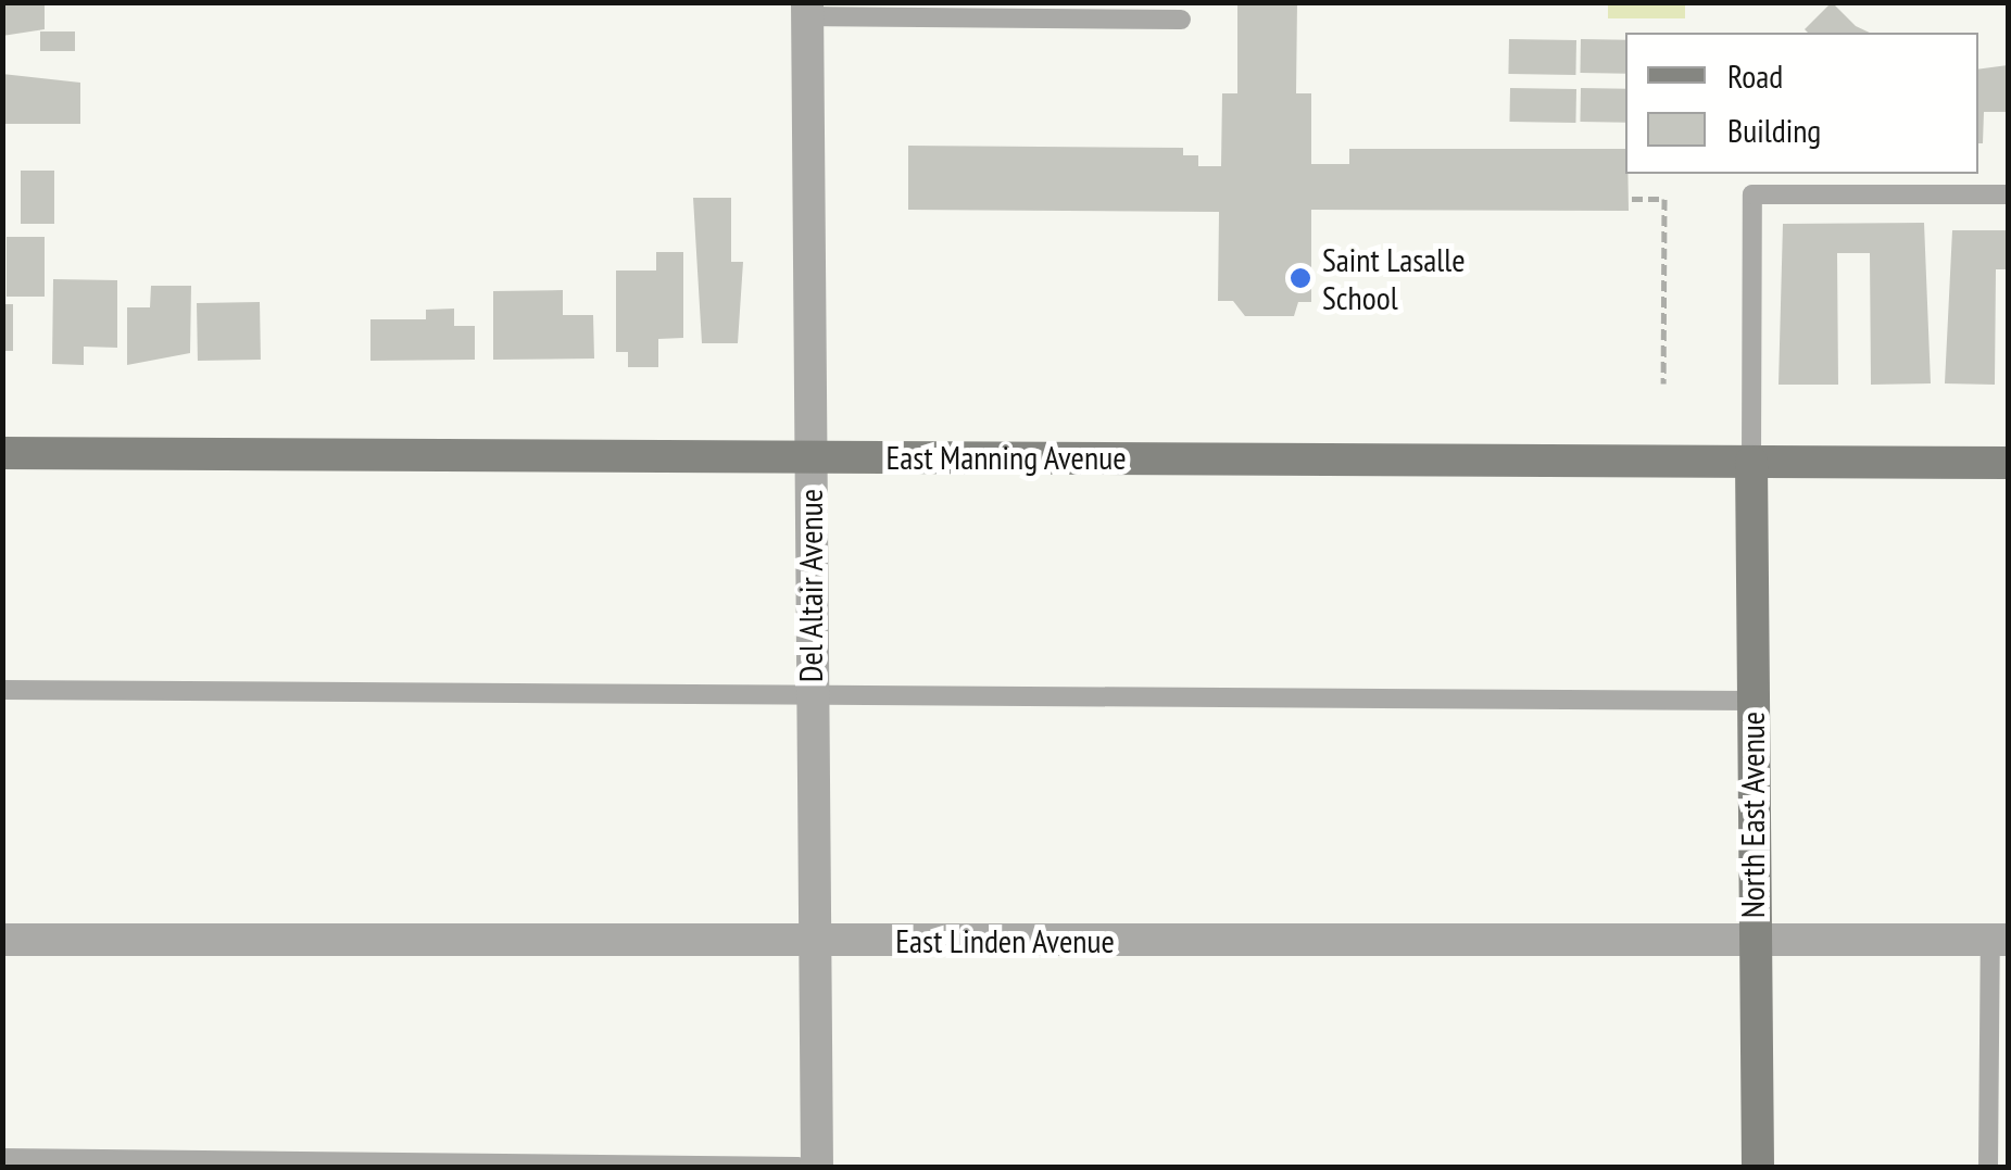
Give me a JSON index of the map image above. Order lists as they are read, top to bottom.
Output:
{
  "streets": {
    "main road": ["East Manning Avenue", "North East Avenue"],
    "street": ["Del Altair Avenue", "East Linden Avenue"]
  },
  "crossings": [
    ["East Manning Avenue", "Del Altair Avenue"],
    ["East Manning Avenue", "North East Avenue"],
    ["Del Altair Avenue", "East Linden Avenue"],
    ["North East Avenue", "East Linden Avenue"]
  ],
  "places": ["Saint Lasalle School"],
  "legend": ["Road", "Building"]
}
